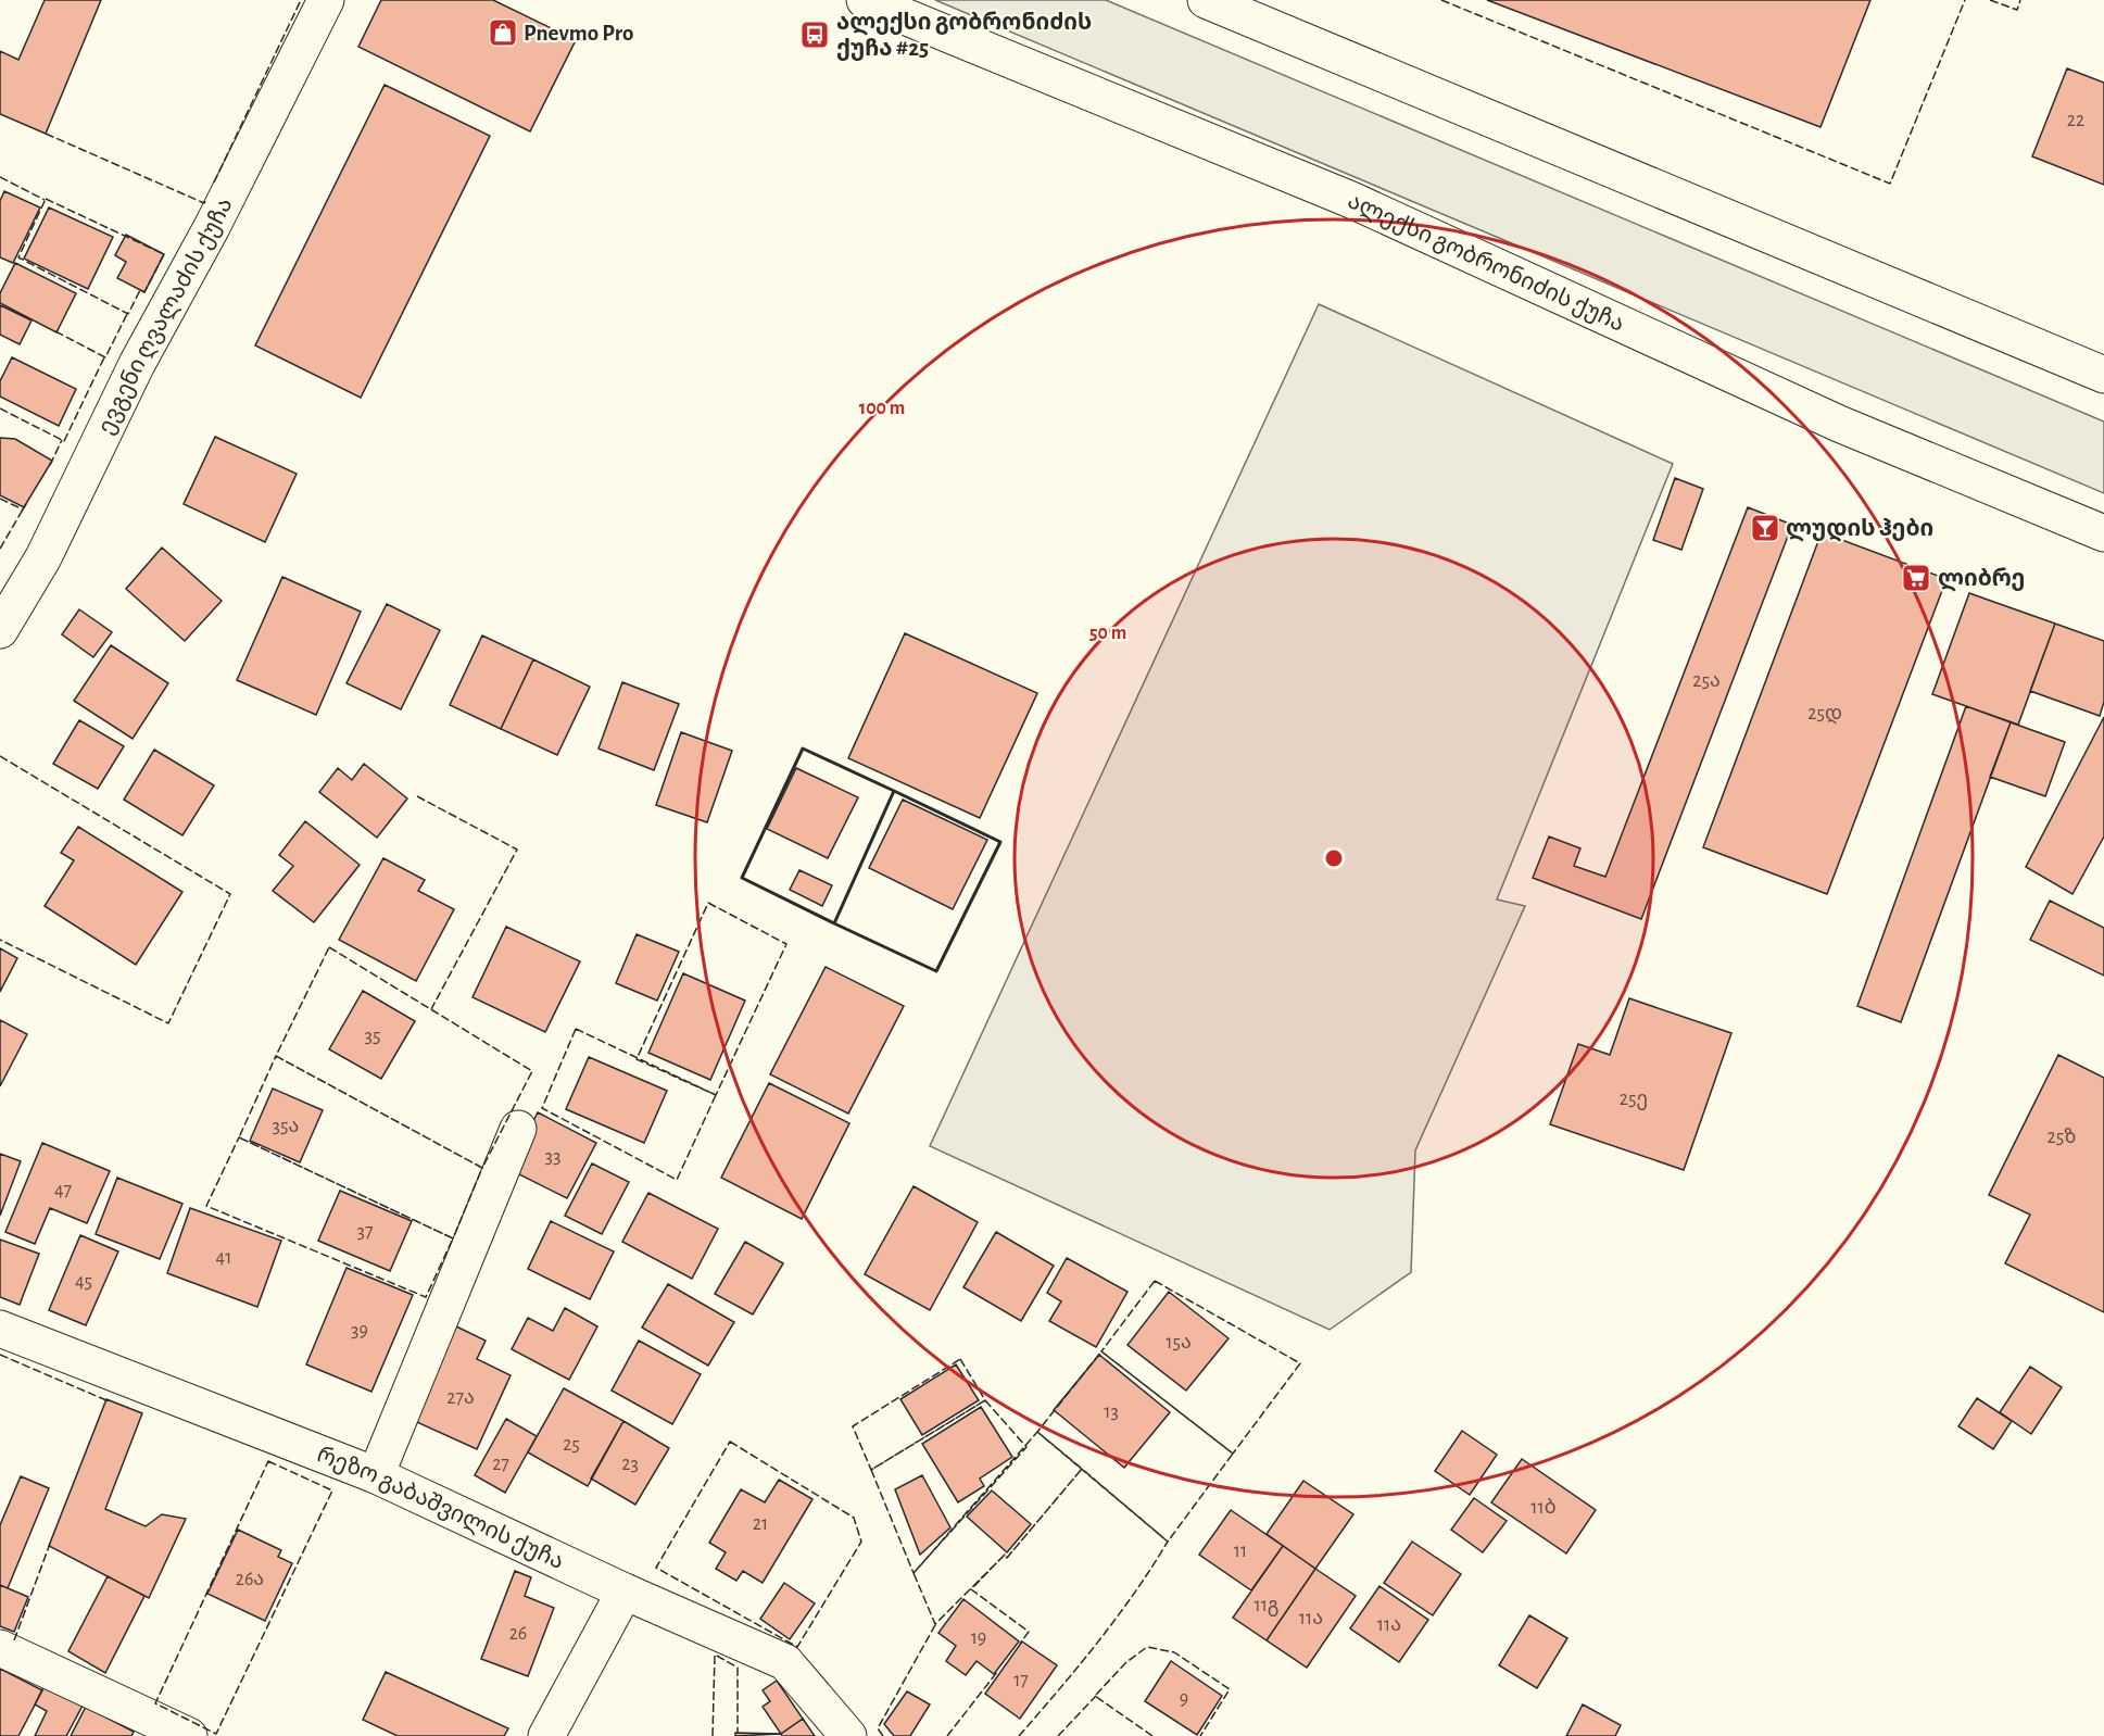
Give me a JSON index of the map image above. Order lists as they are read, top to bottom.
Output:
{
  "streets": {
    "street": ["ალექსი გობრონიძის ქუჩა", "ევგენი ღვალაძის ქუჩა", "რეზო გაბაშვილის ქუჩა"]
  },
  "places": {
    "shop": ["Pnevmo Pro"],
    "bus stop": ["ალექსი გობრონიძის ქუჩა #25"],
    "bar": ["ლუდის ჰები"],
    "supermarket": ["ლიბრე"]
  },
  "house_numbers": [
    "22",
    "25ა",
    "25დ",
    "35",
    "25ე",
    "35ა",
    "25ზ",
    "33",
    "47",
    "37",
    "41",
    "45",
    "39",
    "15ა",
    "27ა",
    "13",
    "25",
    "27",
    "23",
    "11ბ",
    "21",
    "11",
    "26ა",
    "11გ",
    "11ა",
    "11ა",
    "26",
    "19",
    "17",
    "9"
  ],
  "rings": ["100 m", "50 m"]
}
